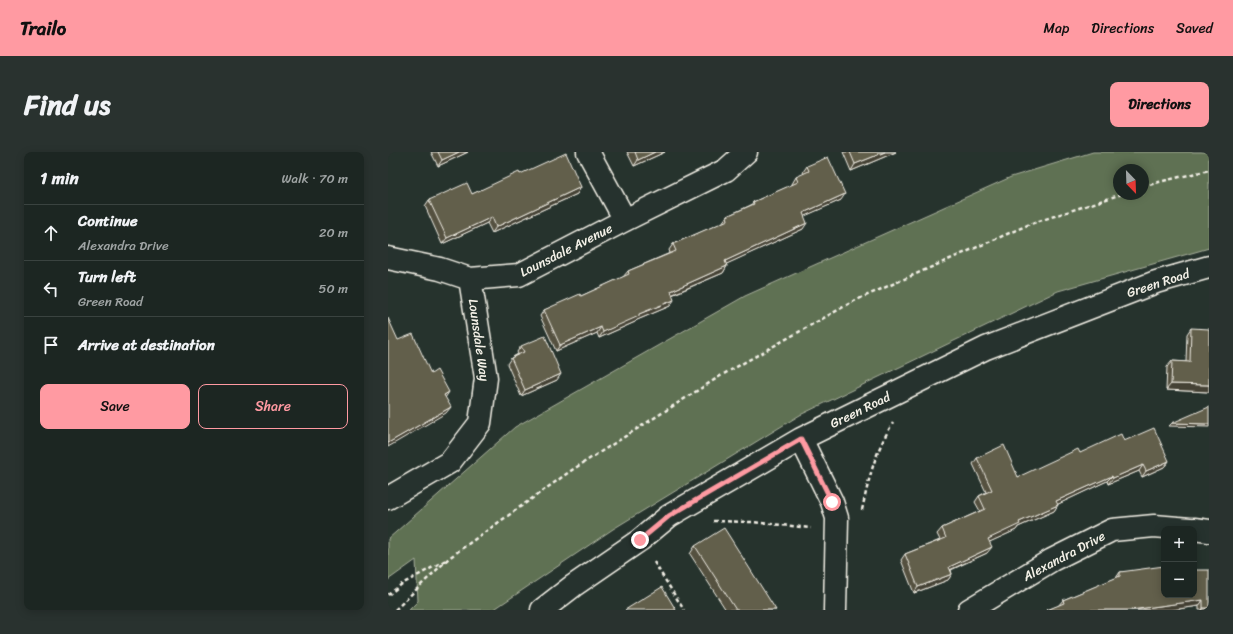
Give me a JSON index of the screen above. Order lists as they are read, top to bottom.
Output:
{
  "streets": {
    "street": [
      "Lounsdale Avenue",
      "Green Road",
      "Lounsdale Way",
      "Alexandra Drive"
    ]
  },
  "crossings": [
    ["Lounsdale Avenue", "Lounsdale Way"]
  ],
  "north": "bottom right",
  "page": {
    "header": "Trailo",
    "nav": ["Map", "Directions", "Saved"],
    "title": "Find us",
    "buttons": [
      "Directions",
      ["Save", "Share"]
    ],
    "heading": ["1 min", "Walk · 70 m"],
    "list": [
      ["Continue", "Alexandra Drive", "20 m"],
      ["Turn left", "Green Road", "50 m"],
      "Arrive at destination"
    ],
    "map_buttons": ["+", "−"]
  }
}
